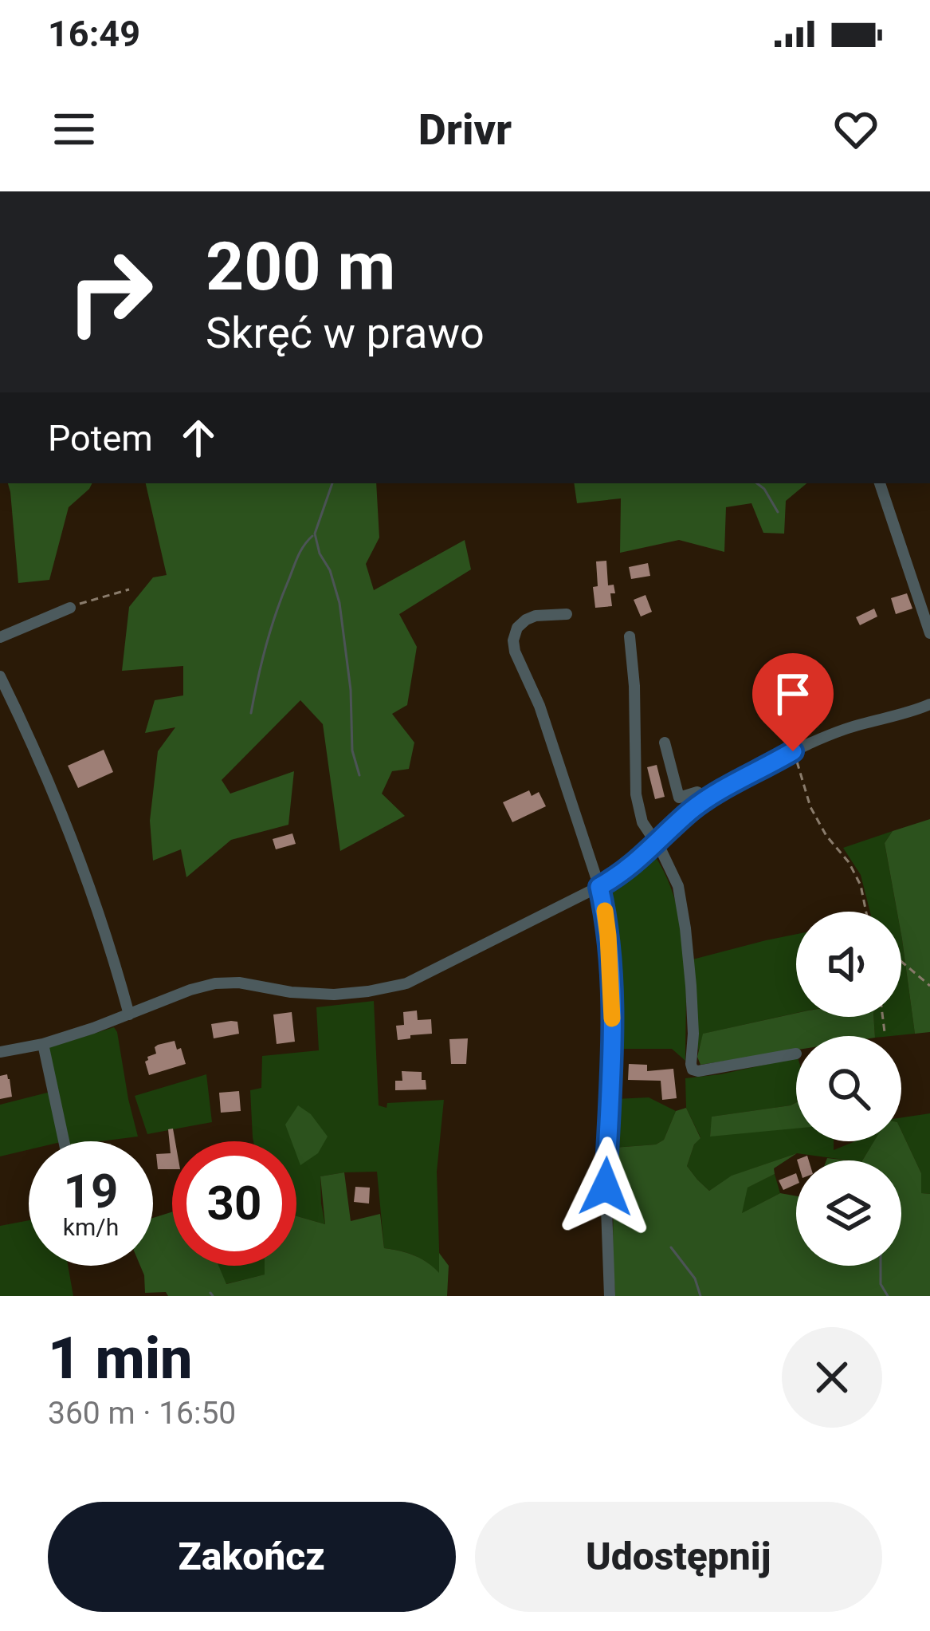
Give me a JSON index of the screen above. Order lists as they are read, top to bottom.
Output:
{
  "page": {
    "status": "16:49",
    "header": "Drivr",
    "turn": ["200 m", "Skręć w prawo"],
    "then": "Potem",
    "speed": "19 km/h",
    "limit": "30",
    "heading": ["1 min", "360 m · 16:50"],
    "buttons": ["Zakończ", "Udostępnij"]
  }
}
